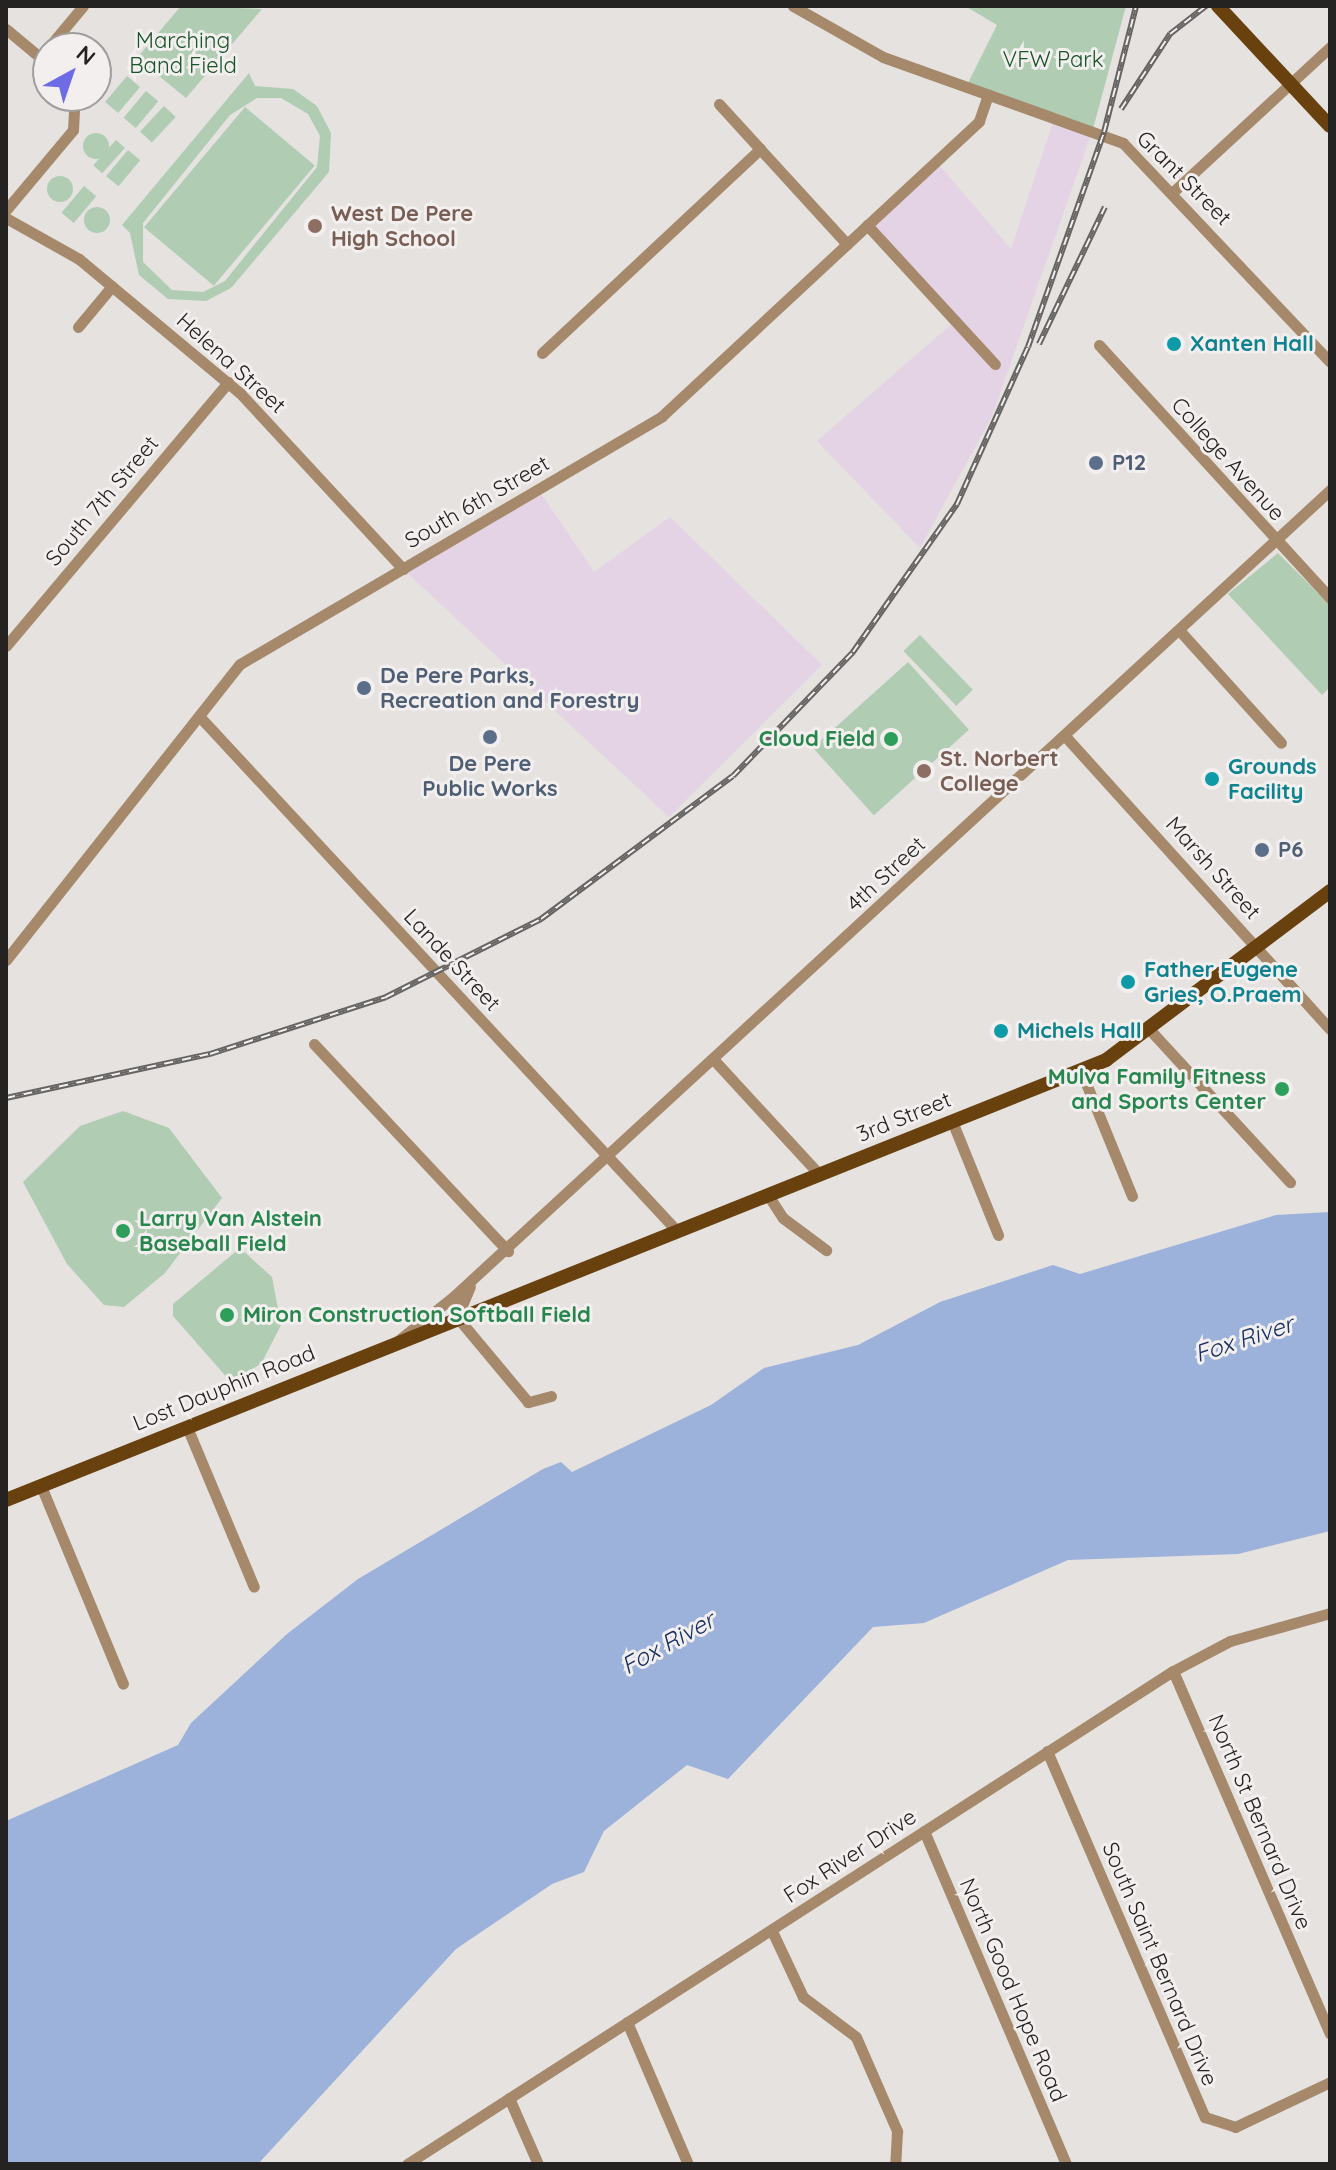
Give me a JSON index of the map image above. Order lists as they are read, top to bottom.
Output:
{
  "streets": {
    "main road": ["3rd Street", "Lost Dauphin Road"],
    "street": [
      "Grant Street",
      "Helena Street",
      "College Avenue",
      "South 7th Street",
      "South 6th Street",
      "Marsh Street",
      "4th Street",
      "Lande Street",
      "North St Bernard Drive",
      "Fox River Drive",
      "South Saint Bernard Drive",
      "North Good Hope Road"
    ]
  },
  "crossings": [
    ["Grant Street", "South 6th Street"],
    ["Helena Street", "South 7th Street"],
    ["Helena Street", "South 6th Street"],
    ["College Avenue", "4th Street"],
    ["South 6th Street", "Lande Street"],
    ["Marsh Street", "4th Street"],
    ["Marsh Street", "3rd Street"],
    ["4th Street", "Lande Street"],
    ["4th Street", "3rd Street"],
    ["4th Street", "Lost Dauphin Road"],
    ["Lande Street", "3rd Street"],
    ["3rd Street", "Lost Dauphin Road"],
    ["North St Bernard Drive", "Fox River Drive"],
    ["Fox River Drive", "South Saint Bernard Drive"],
    ["Fox River Drive", "North Good Hope Road"]
  ],
  "water": ["Fox River"],
  "parks": ["Marching Band Field", "VFW Park"],
  "places": [
    "West De Pere High School",
    "Xanten Hall",
    "P12",
    "De Pere Parks, Recreation and Forestry",
    "De Pere Public Works",
    "Cloud Field",
    "St. Norbert College",
    "Grounds Facility",
    "P6",
    "Father Eugene Gries, O.Praem",
    "Michels Hall",
    "Mulva Family Fitness and Sports Center",
    "Larry Van Alstein Baseball Field",
    "Miron Construction Softball Field"
  ],
  "north": "top right"
}
